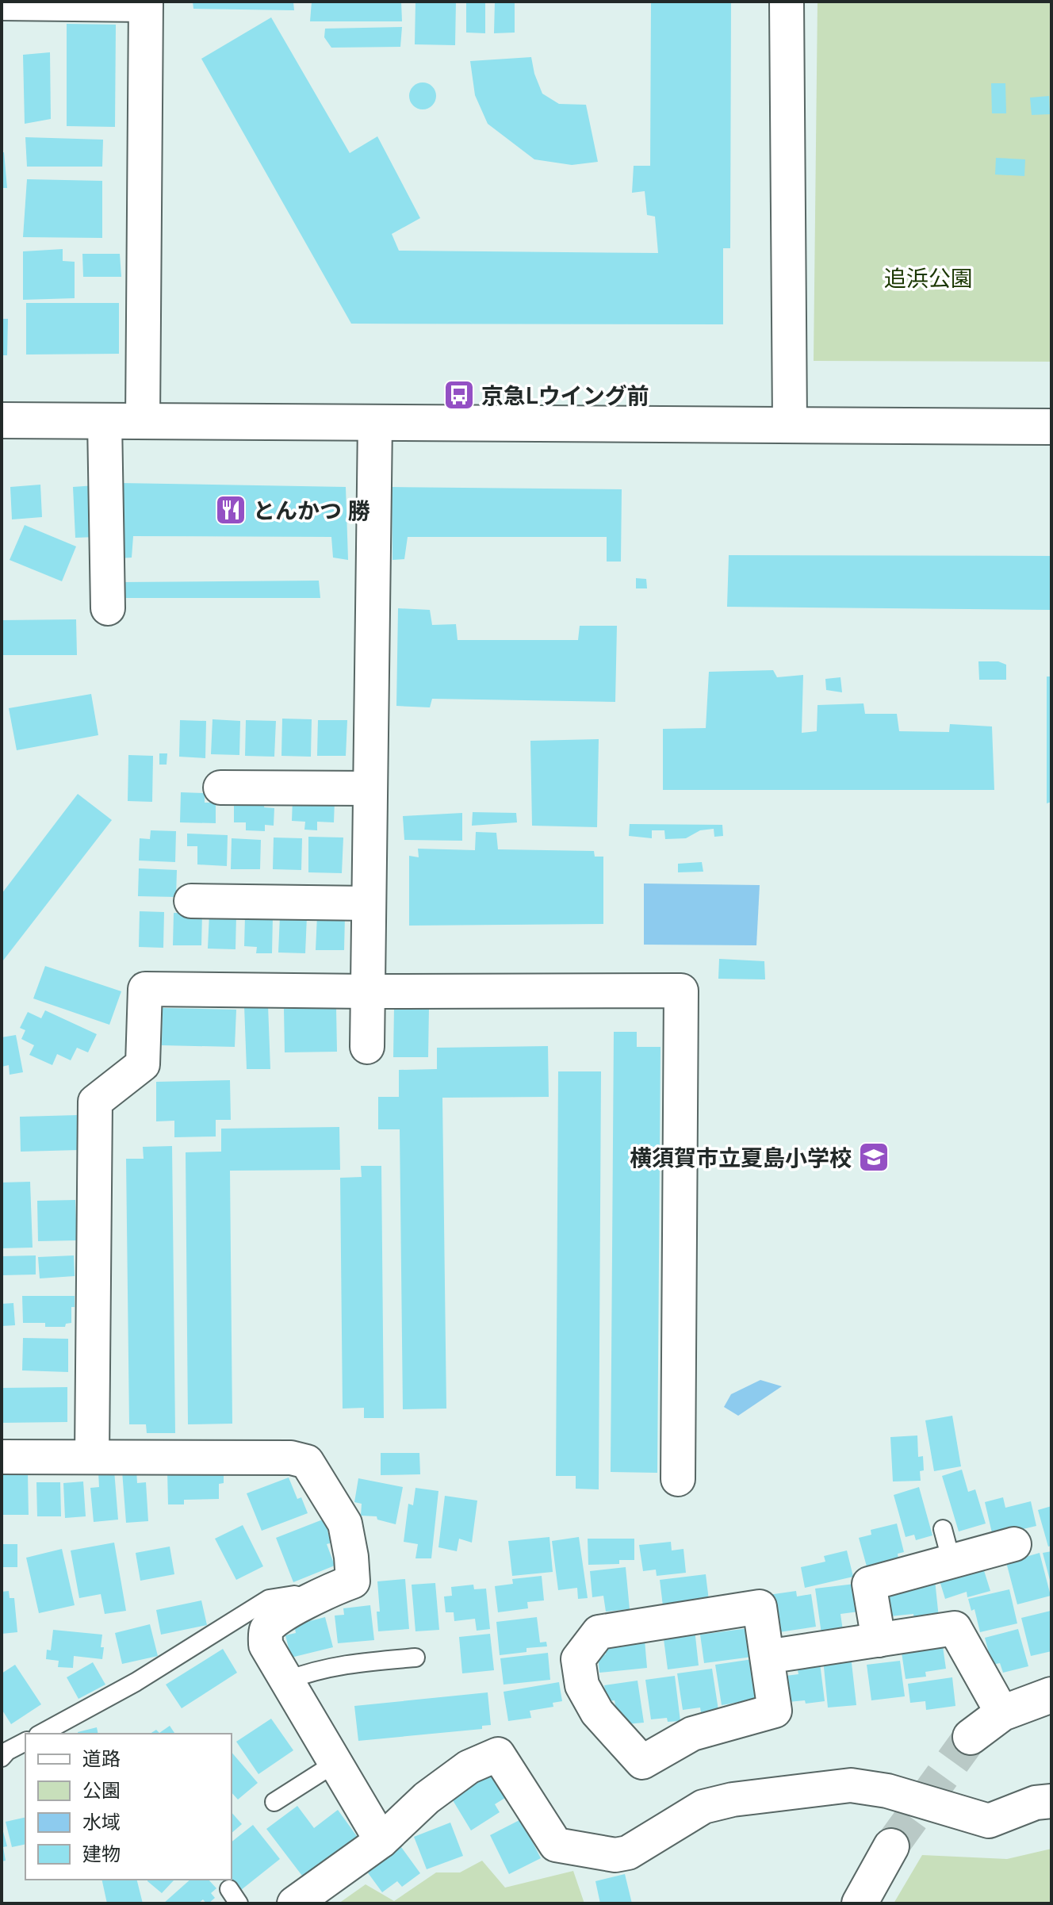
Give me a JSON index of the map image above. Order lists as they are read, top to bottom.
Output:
{
  "parks": ["追浜公園"],
  "places": {
    "bus stop": ["京急Lウイング前"],
    "restaurant": ["とんかつ 勝"],
    "school or university": ["横須賀市立夏島小学校"]
  },
  "legend": [
    "道路",
    "公園",
    "水域",
    "建物"
  ]
}
